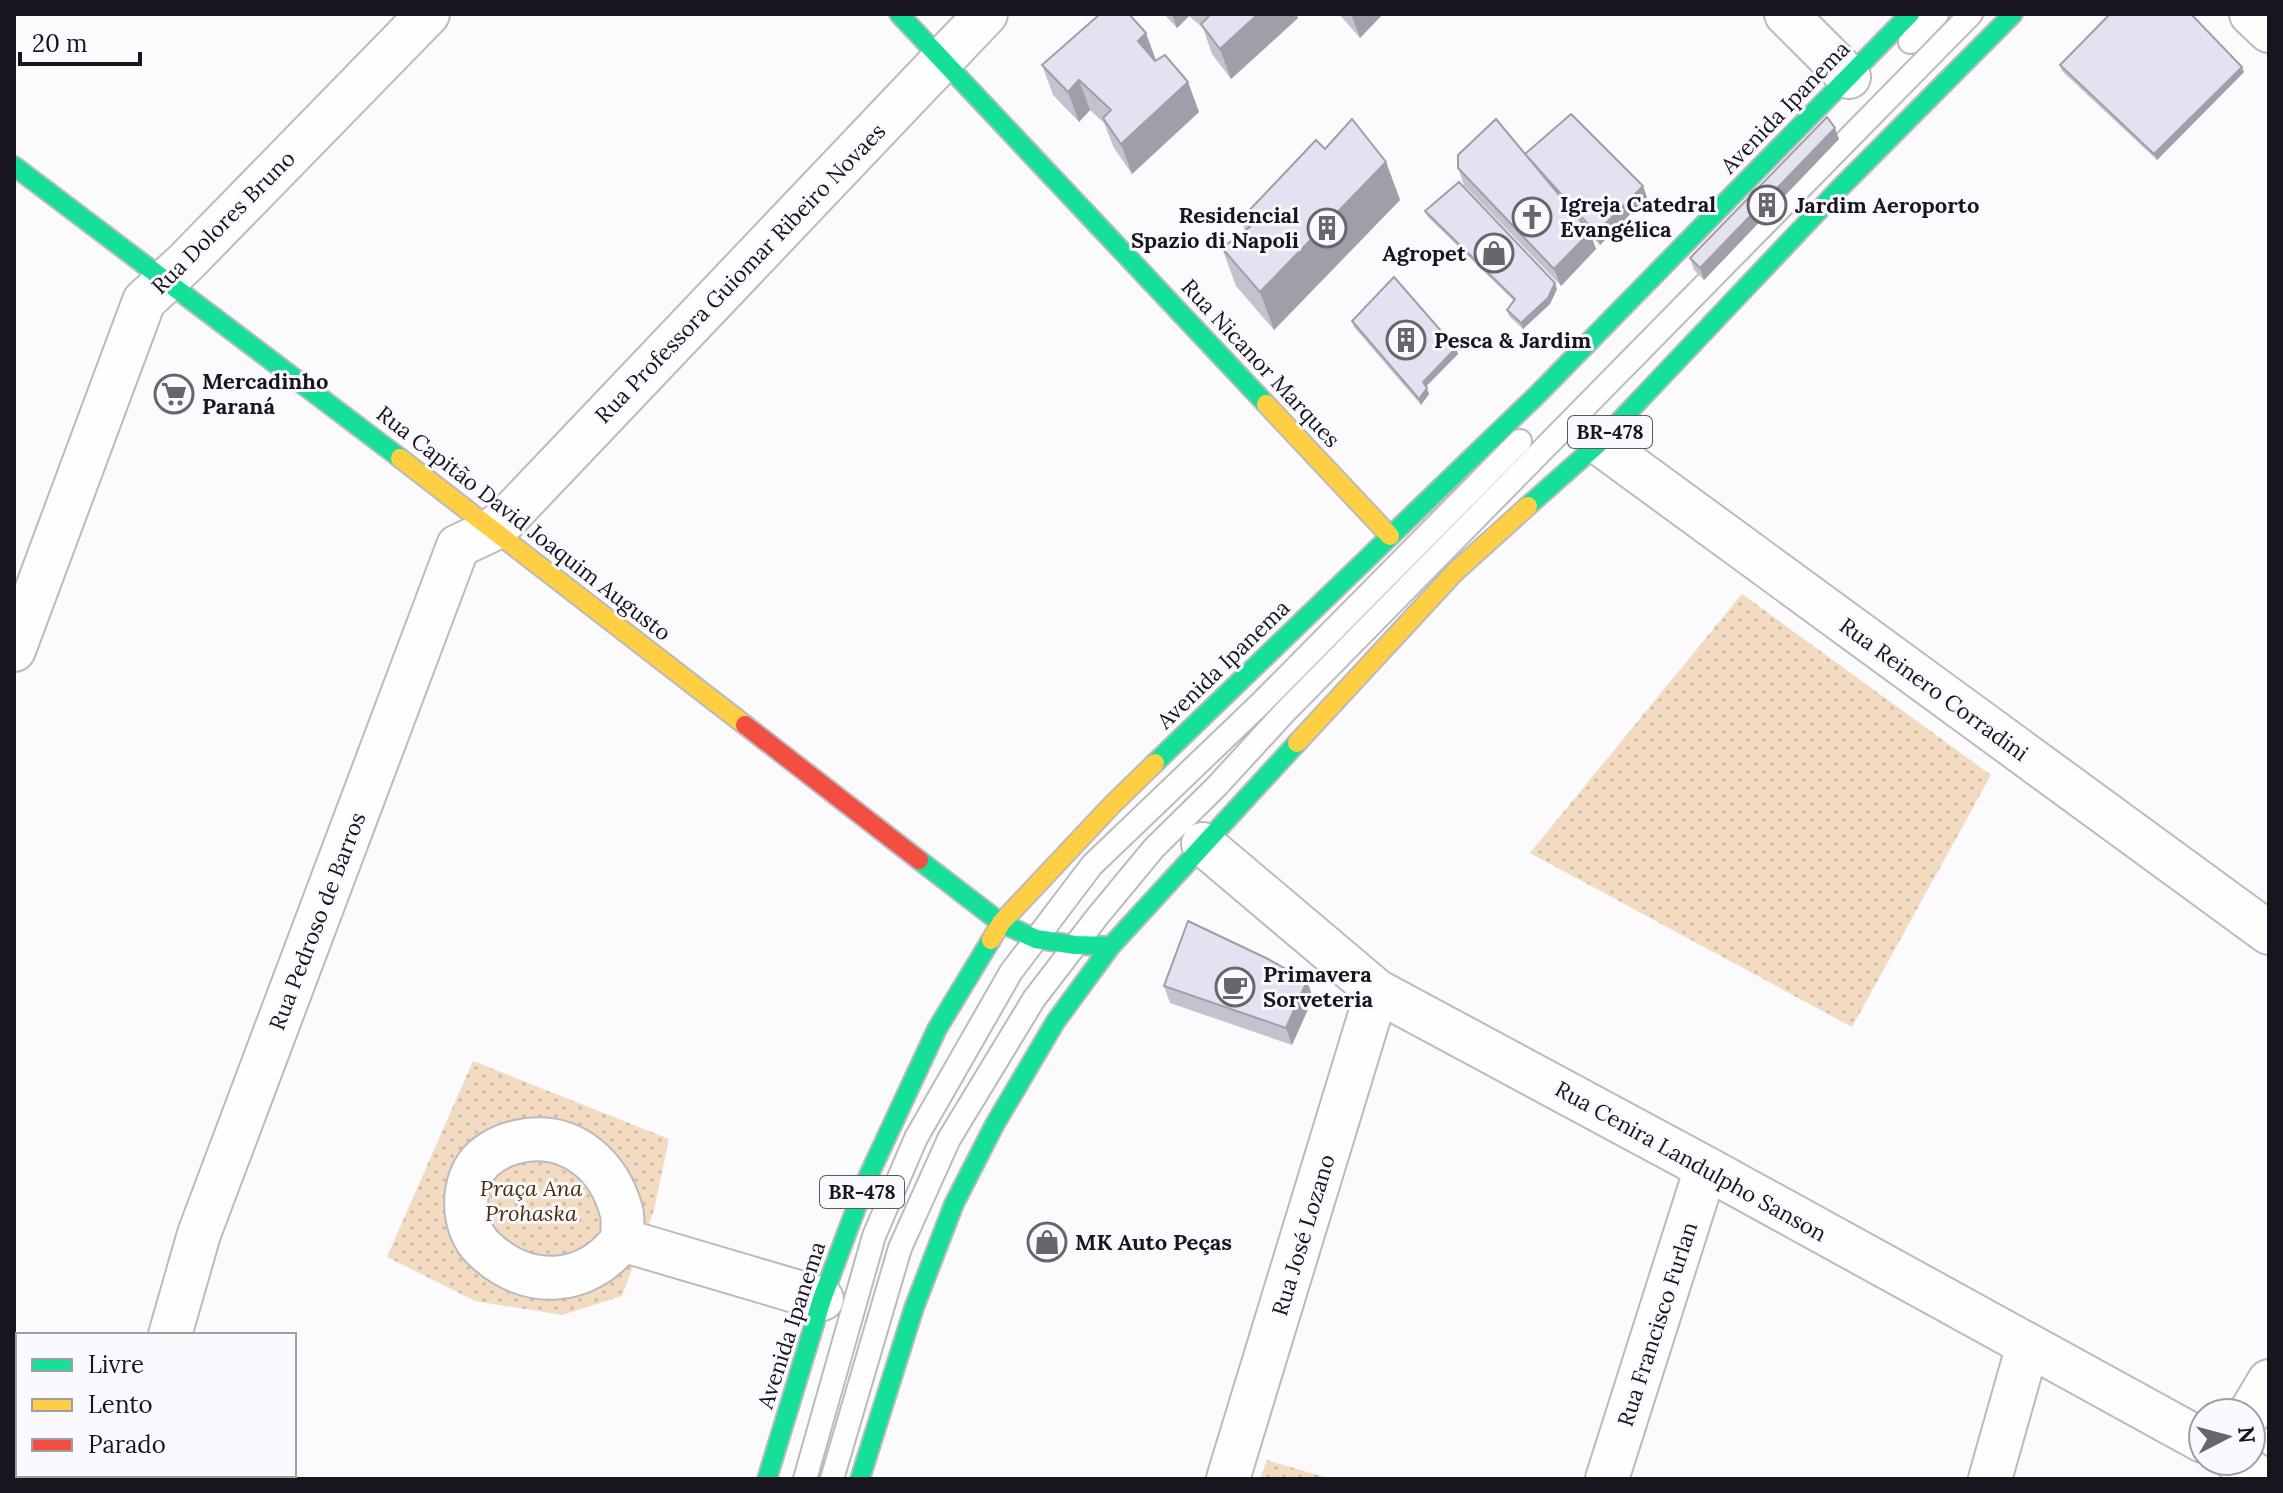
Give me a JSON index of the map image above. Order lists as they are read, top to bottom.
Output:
{
  "streets": {
    "main road": [
      "Avenida Ipanema",
      "Rua Nicanor Marques",
      "BR-478",
      "Rua Capitão David Joaquim Augusto"
    ],
    "street": [
      "Rua Dolores Bruno",
      "Rua Professora Guiomar Ribeiro Novaes",
      "Rua Reinero Corradini",
      "Rua Pedroso de Barros",
      "Rua Cenira Landulpho Sanson",
      "Rua José Lozano",
      "Rua Francisco Furlan"
    ]
  },
  "crossings": [
    ["Avenida Ipanema", "Rua Nicanor Marques"],
    ["Avenida Ipanema", "Rua Capitão David Joaquim Augusto"],
    ["Rua Dolores Bruno", "Rua Capitão David Joaquim Augusto"],
    ["Rua Professora Guiomar Ribeiro Novaes", "Rua Nicanor Marques"],
    ["Rua Professora Guiomar Ribeiro Novaes", "Rua Capitão David Joaquim Augusto"],
    ["Rua Professora Guiomar Ribeiro Novaes", "Rua Pedroso de Barros"],
    ["BR-478", "Rua Capitão David Joaquim Augusto"],
    ["BR-478", "Rua Reinero Corradini"],
    ["BR-478", "Rua Cenira Landulpho Sanson"],
    ["Rua Capitão David Joaquim Augusto", "Rua Pedroso de Barros"],
    ["Rua Cenira Landulpho Sanson", "Rua José Lozano"],
    ["Rua Cenira Landulpho Sanson", "Rua Francisco Furlan"]
  ],
  "parks": ["Praça Ana Prohaska"],
  "places": {
    "building": ["Jardim Aeroporto", "Residencial Spazio di Napoli", "Pesca & Jardim"],
    "church": ["Igreja Catedral Evangélica"],
    "shop": ["Agropet", "MK Auto Peças"],
    "supermarket": ["Mercadinho Paraná"],
    "cafe": ["Primavera Sorveteria"]
  },
  "legend": ["Livre", "Lento", "Parado"],
  "scale_bar": "20 m",
  "north": "right"
}
